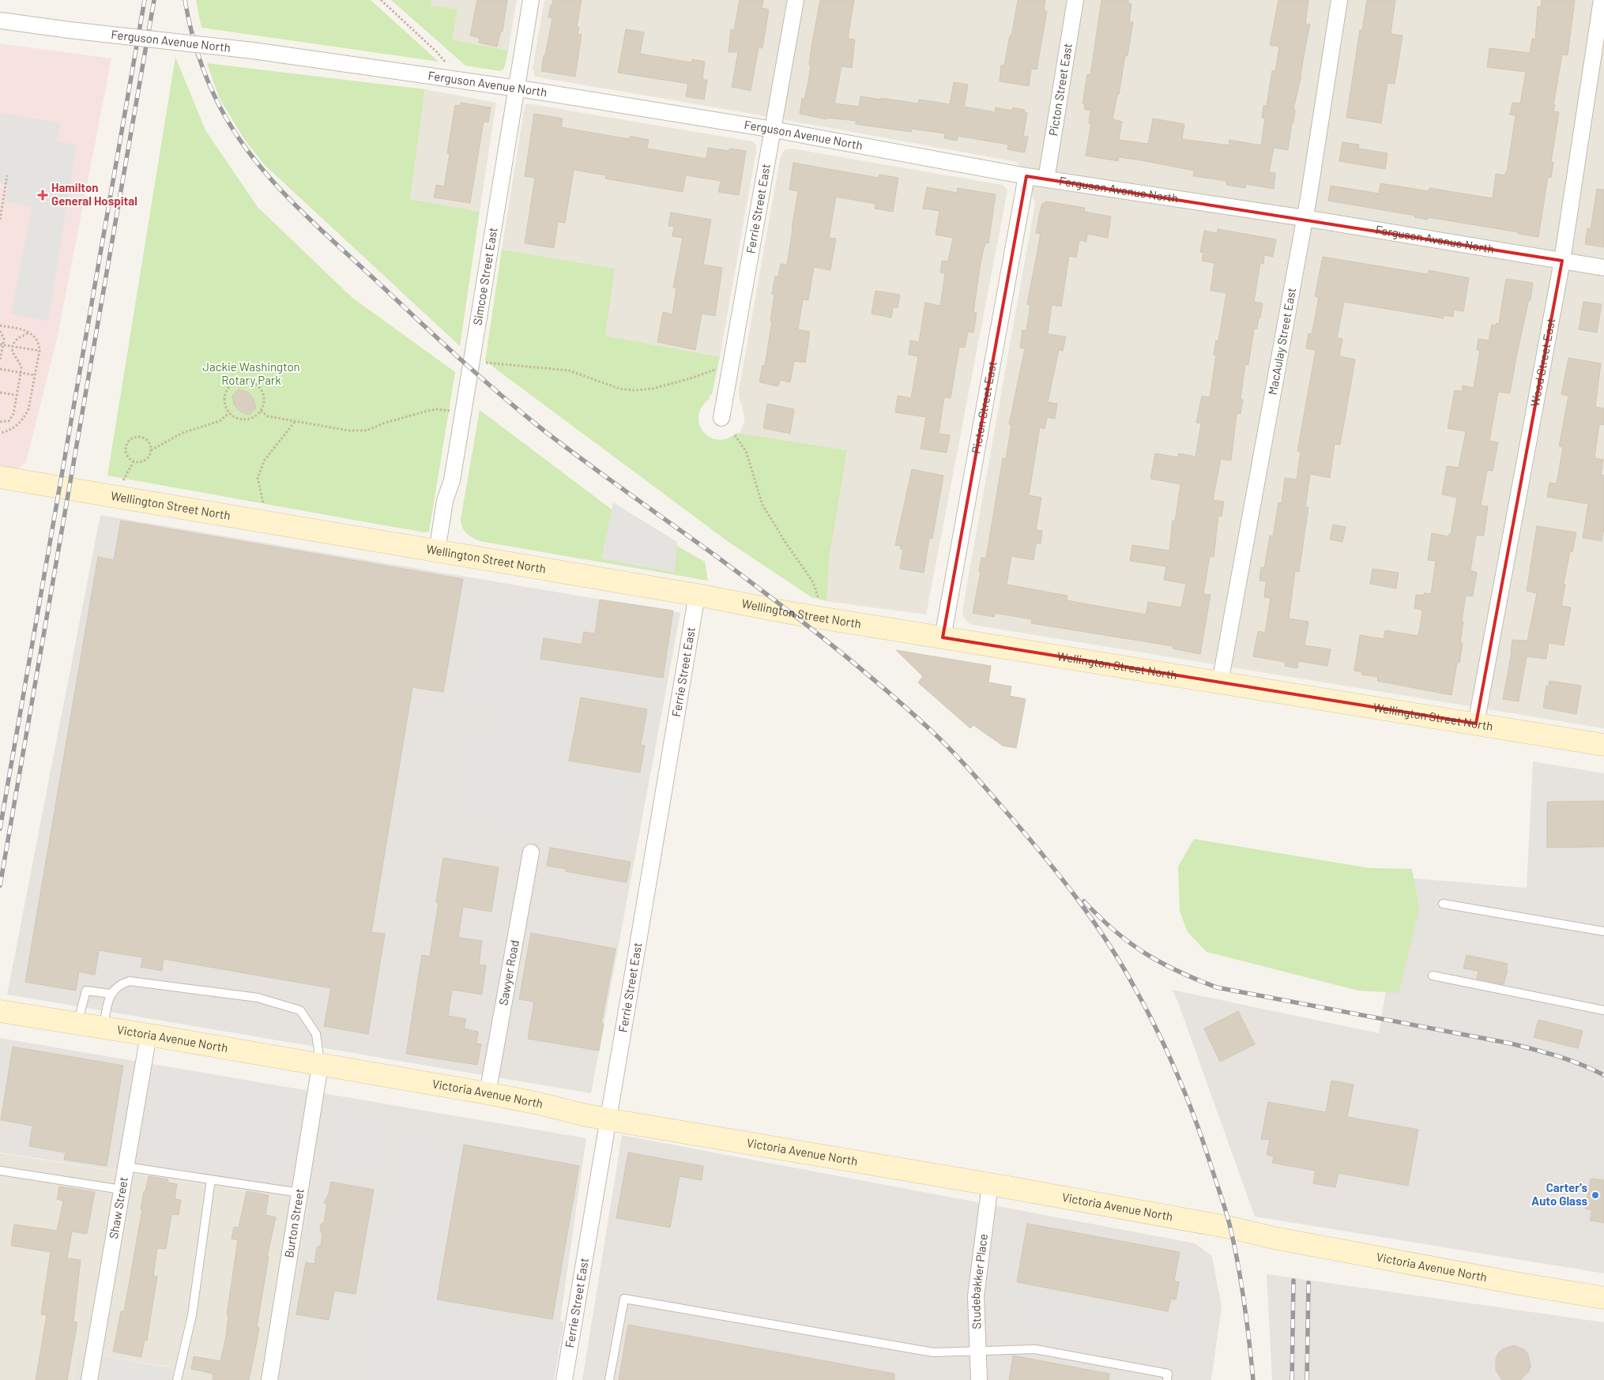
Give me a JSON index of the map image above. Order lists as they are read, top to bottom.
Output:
{
  "streets": {
    "main road": ["Wellington Street North", "Victoria Avenue North"],
    "street": [
      "Ferguson Avenue North",
      "Picton Street East",
      "Ferrie Street East",
      "Simcoe Street East",
      "MacAulay Street East",
      "Wood Street East",
      "Sawyer Road",
      "Shaw Street",
      "Burton Street",
      "Studebakker Place"
    ]
  },
  "crossings": [
    ["Ferguson Avenue North", "Picton Street East"],
    ["Ferguson Avenue North", "Ferrie Street East"],
    ["Ferguson Avenue North", "Simcoe Street East"],
    ["Ferguson Avenue North", "MacAulay Street East"],
    ["Ferguson Avenue North", "Wood Street East"],
    ["Picton Street East", "Wellington Street North"],
    ["Ferrie Street East", "Wellington Street North"],
    ["Ferrie Street East", "Victoria Avenue North"],
    ["Simcoe Street East", "Wellington Street North"],
    ["MacAulay Street East", "Wellington Street North"],
    ["Wood Street East", "Wellington Street North"],
    ["Sawyer Road", "Victoria Avenue North"],
    ["Victoria Avenue North", "Shaw Street"],
    ["Victoria Avenue North", "Burton Street"],
    ["Victoria Avenue North", "Studebakker Place"]
  ],
  "parks": ["Jackie Washington Rotary Park"],
  "places": {
    "health": ["Hamilton General Hospital"],
    "other": ["Carter's Auto Glass"]
  }
}
